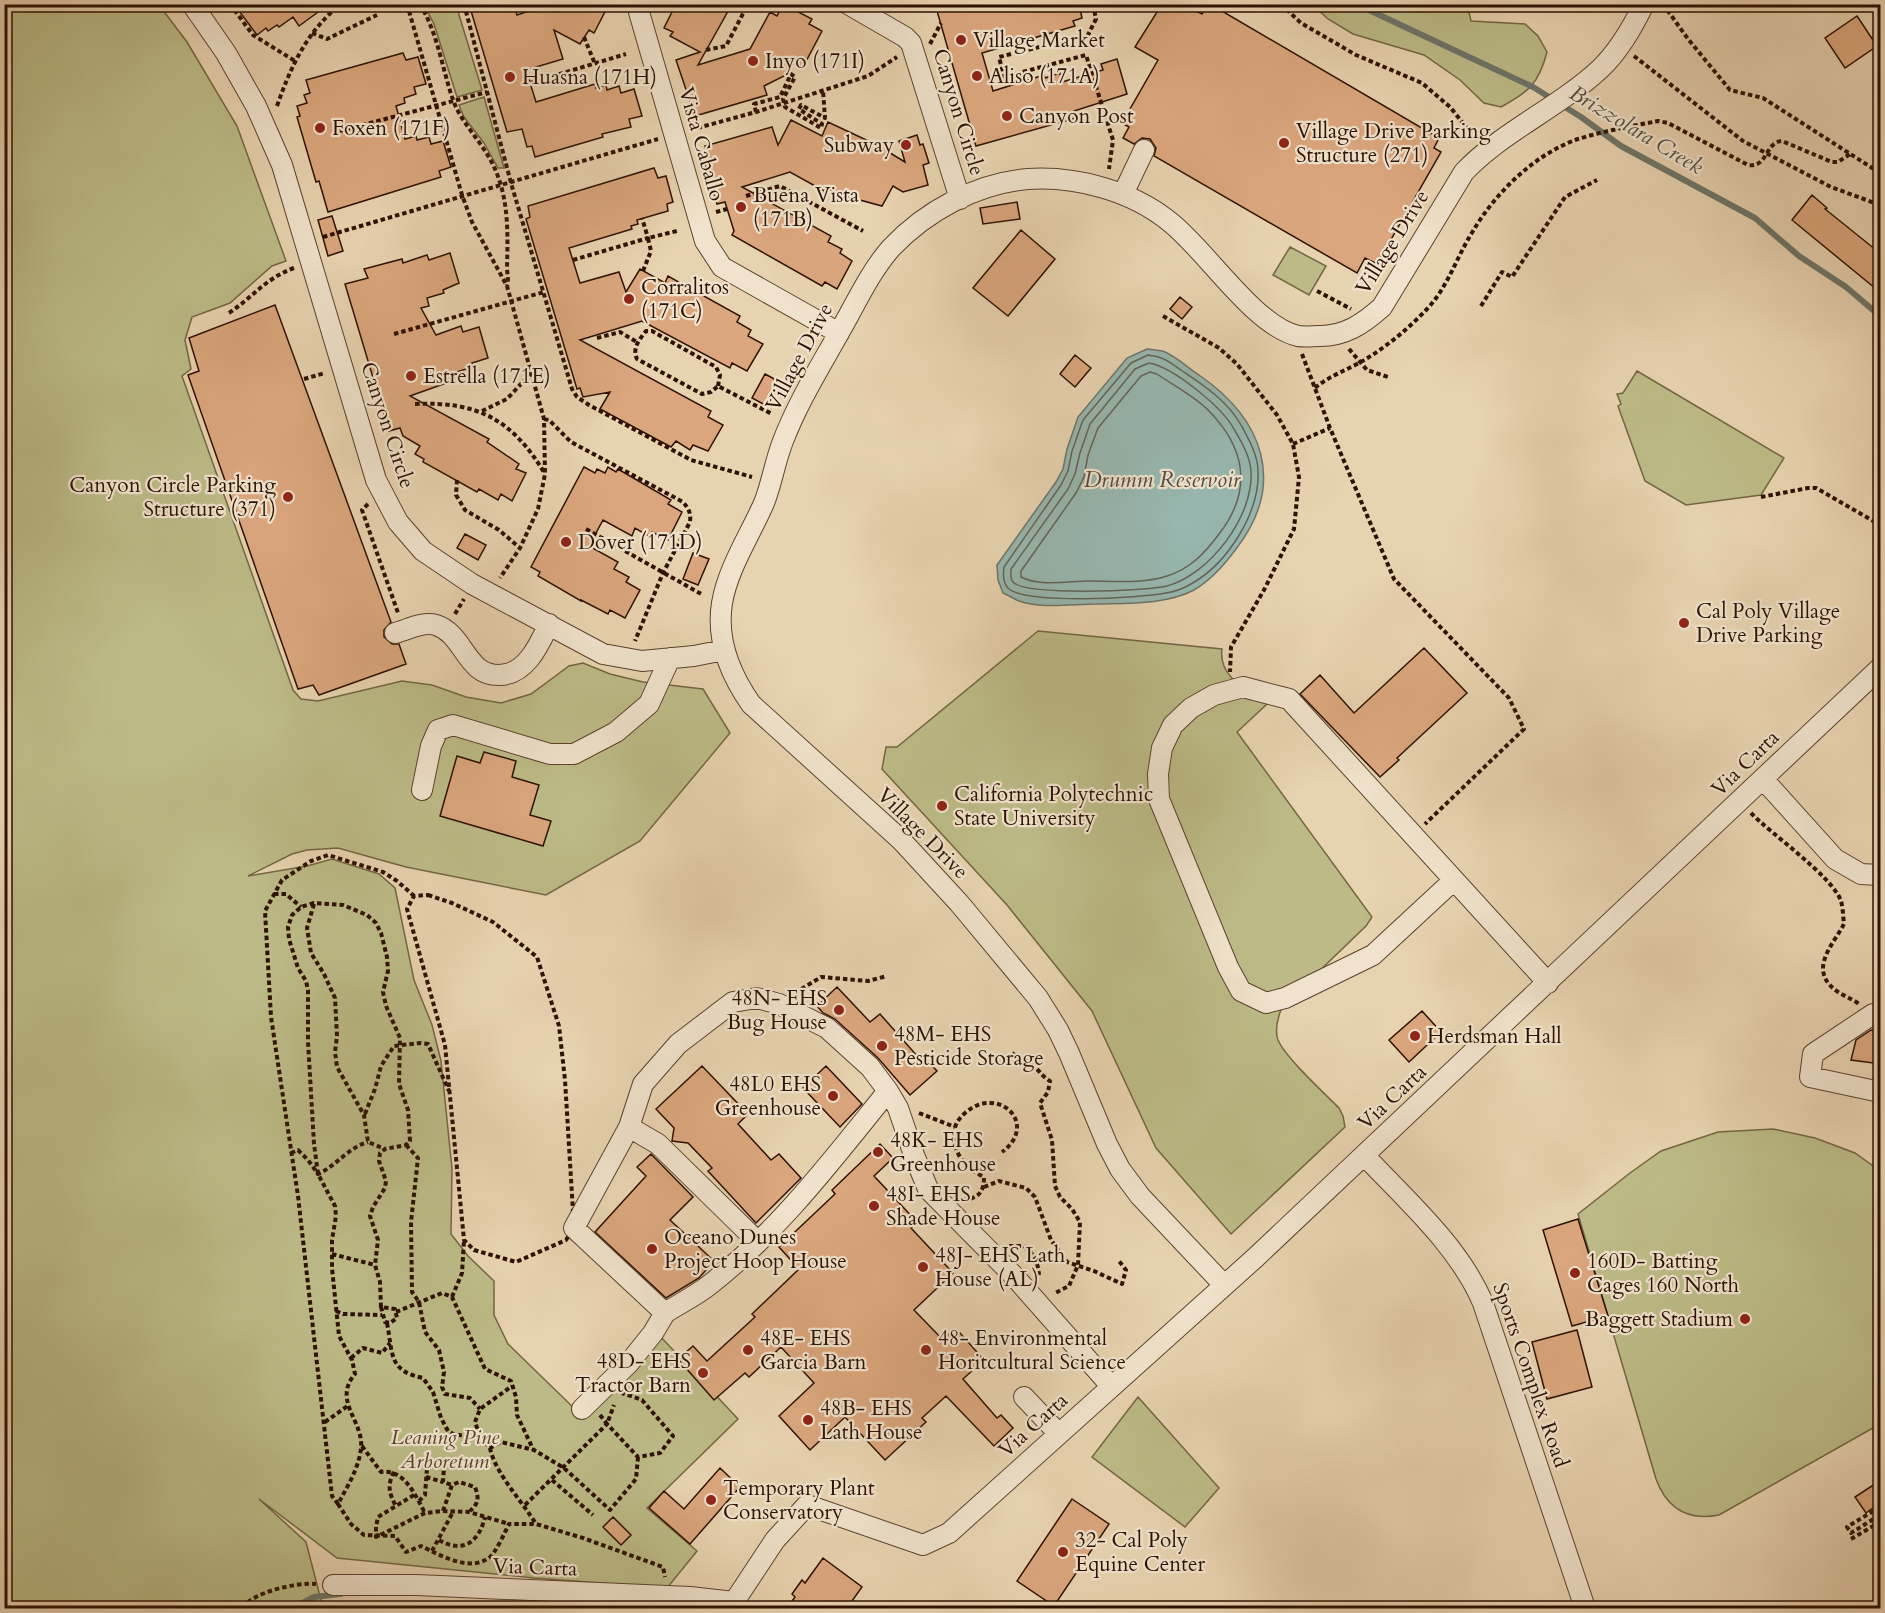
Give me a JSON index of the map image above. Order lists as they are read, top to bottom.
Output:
{
  "streets": {
    "street": [
      "Canyon Circle",
      "Vista Caballo",
      "Village Drive",
      "Via Carta",
      "Sports Complex Road"
    ]
  },
  "crossings": [
    ["Canyon Circle", "Village Drive"],
    ["Vista Caballo", "Village Drive"],
    ["Village Drive", "Via Carta"],
    ["Via Carta", "Sports Complex Road"]
  ],
  "water": ["Brizzolara Creek", "Drumm Reservoir"],
  "parks": ["Leaning Pine Arboretum"],
  "places": [
    "Village Market",
    "Inyo (171I)",
    "Aliso (171A)",
    "Huasna (171H)",
    "Canyon Post",
    "Foxen (171F)",
    "Village Drive Parking Structure (271)",
    "Subway",
    "Buena Vista (171B)",
    "Corralitos (171C)",
    "Estrella (171E)",
    "Canyon Circle Parking Structure (371)",
    "Dover (171D)",
    "Cal Poly Village Drive Parking",
    "California Polytechnic State University",
    "48N- EHS Bug House",
    "Herdsman Hall",
    "48M- EHS Pesticide Storage",
    "48L0 EHS Greenhouse",
    "48K- EHS Greenhouse",
    "48I- EHS Shade House",
    "Oceano Dunes Project Hoop House",
    "48J- EHS Lath House (AL)",
    "160D- Batting Cages 160 North",
    "Baggett Stadium",
    "48E- EHS Garcia Barn",
    "48- Environmental Horitcultural Science",
    "48D- EHS Tractor Barn",
    "48B- EHS Lath House",
    "Temporary Plant Conservatory",
    "32- Cal Poly Equine Center"
  ]
}
